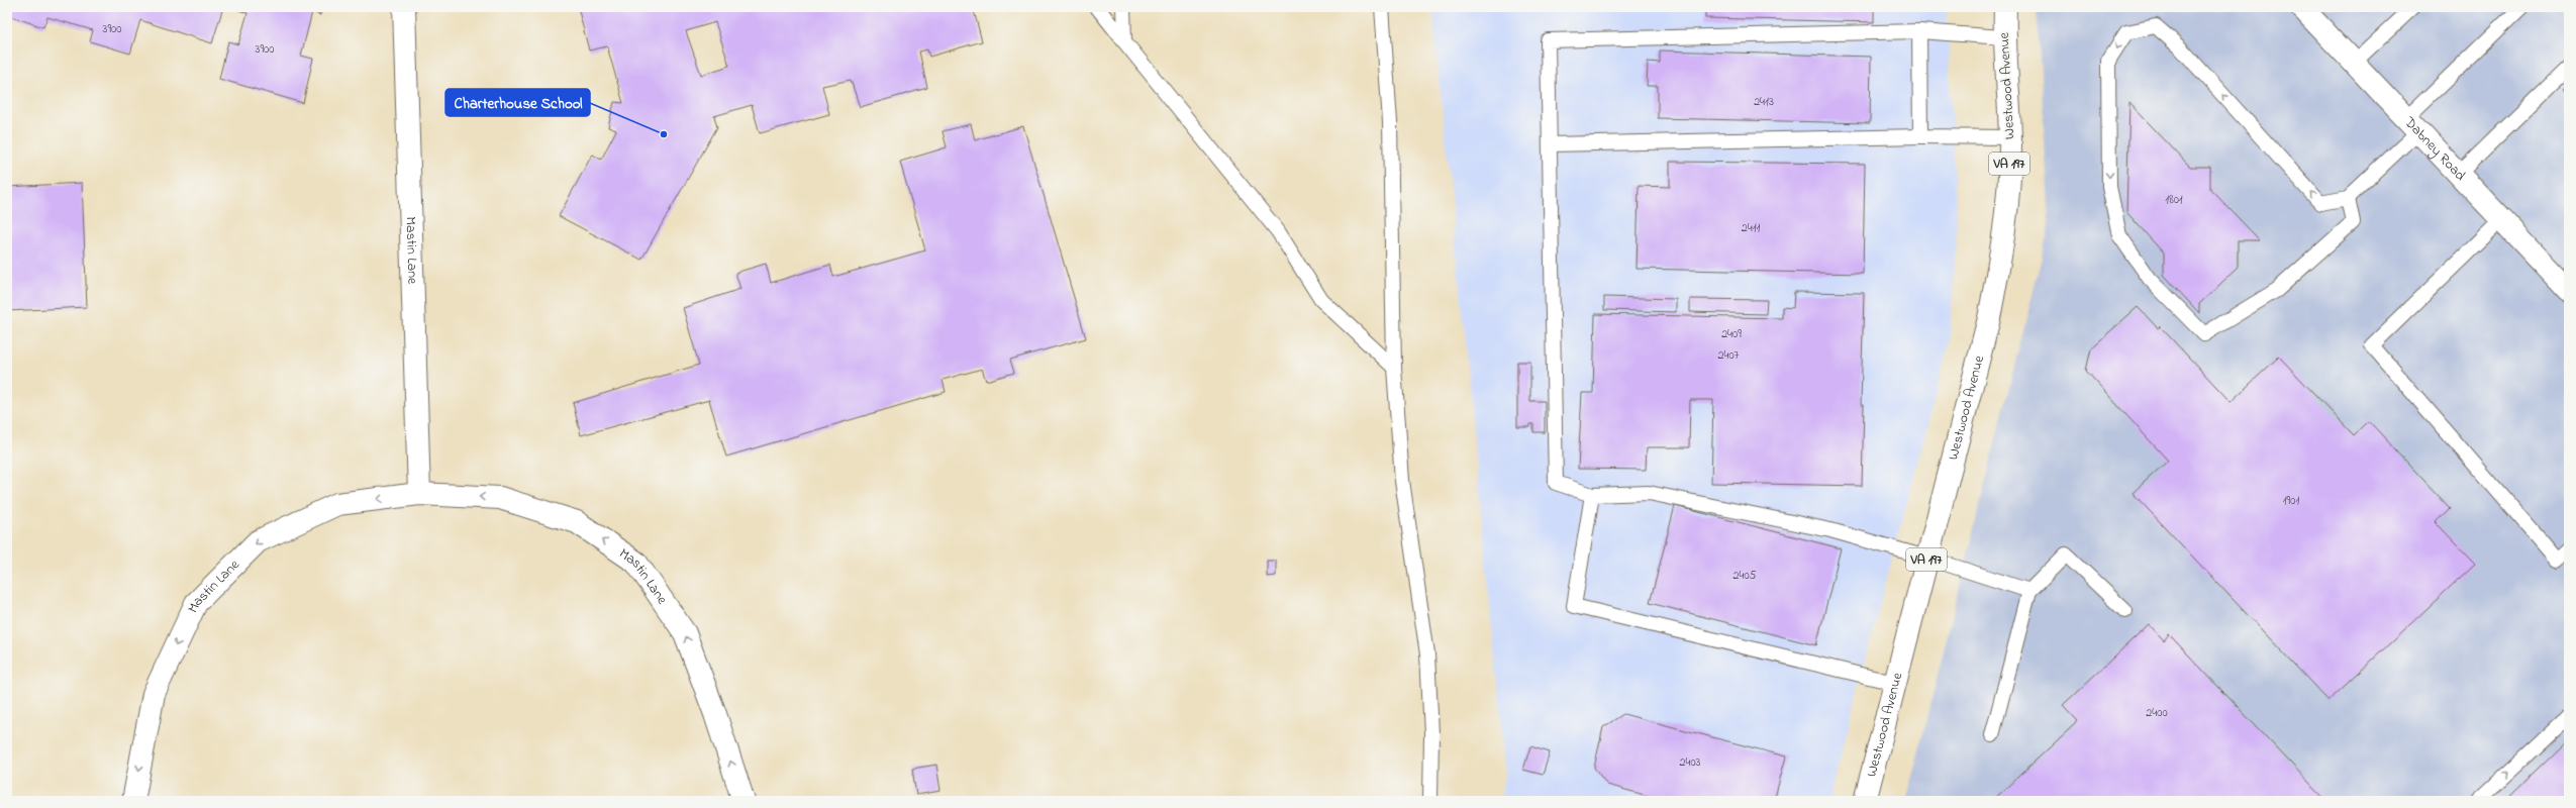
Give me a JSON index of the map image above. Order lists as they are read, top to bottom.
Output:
{
  "streets": {
    "street": [
      "Westwood Avenue",
      "Dabney Road",
      "VA 197",
      "Mastin Lane"
    ]
  },
  "places": ["Charterhouse School"],
  "house_numbers": [
    "3900",
    "3900",
    "2413",
    "1801",
    "2411",
    "2409",
    "2407",
    "1901",
    "2405",
    "2400",
    "2403"
  ]
}
